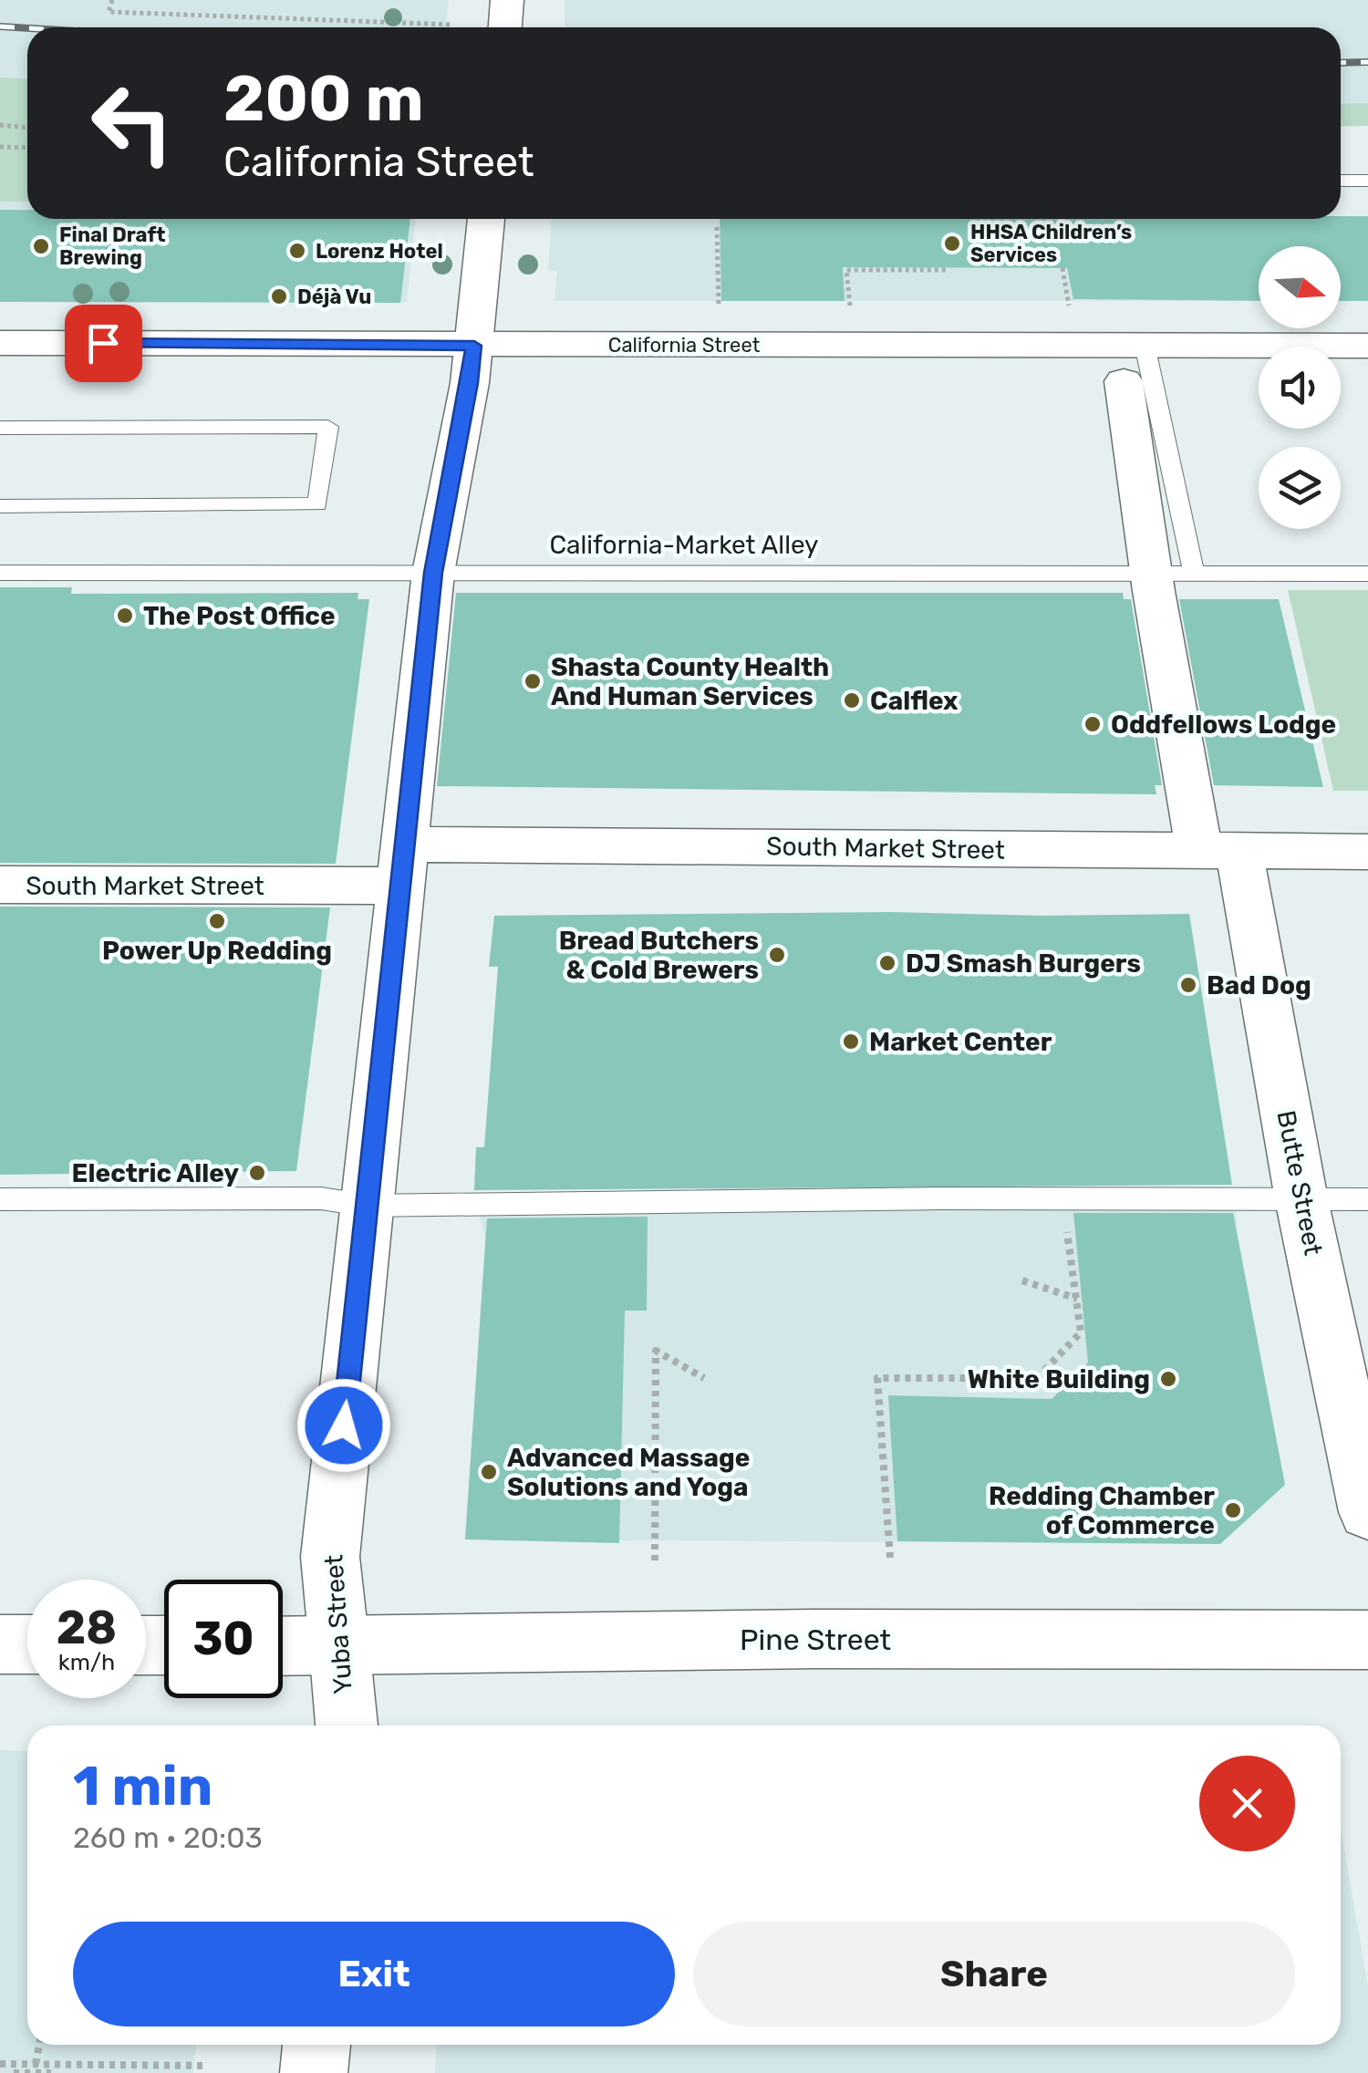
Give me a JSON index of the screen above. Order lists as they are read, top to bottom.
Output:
{
  "streets": {
    "street": [
      "California Street",
      "South Market Street",
      "Butte Street",
      "Yuba Street",
      "Pine Street"
    ],
    "lane": ["California-Market Alley"]
  },
  "crossings": [
    ["California Street", "Yuba Street"],
    ["California-Market Alley", "Butte Street"],
    ["California-Market Alley", "Yuba Street"],
    ["South Market Street", "Butte Street"],
    ["South Market Street", "Yuba Street"],
    ["Yuba Street", "Pine Street"]
  ],
  "places": [
    "HHSA Children’s Services",
    "Final Draft Brewing",
    "Lorenz Hotel",
    "Déjà Vu",
    "The Post Office",
    "Shasta County Health And Human Services",
    "Calflex",
    "Oddfellows Lodge",
    "Power Up Redding",
    "Bread Butchers & Cold Brewers",
    "DJ Smash Burgers",
    "Bad Dog",
    "Market Center",
    "Electric Alley",
    "White Building",
    "Advanced Massage Solutions and Yoga",
    "Redding Chamber of Commerce"
  ],
  "north": "right",
  "page": {
    "turn": ["200 m", "California Street"],
    "speed": "28 km/h",
    "limit": "30",
    "heading": ["1 min", "260 m · 20:03"],
    "buttons": ["Exit", "Share"]
  }
}
